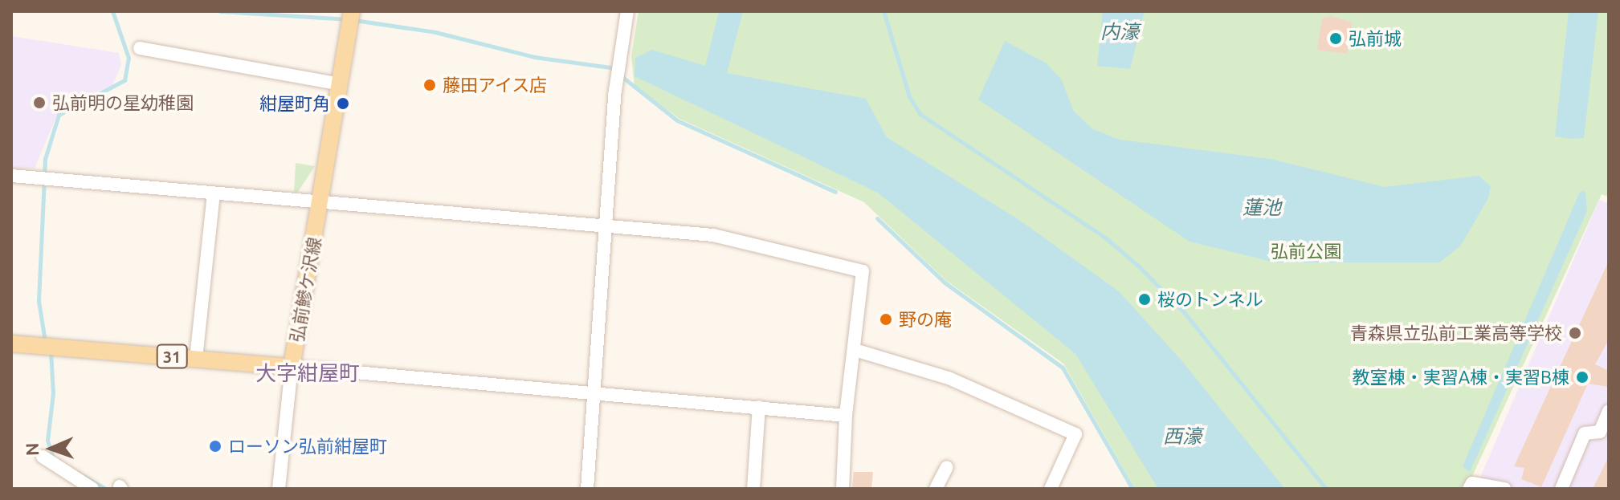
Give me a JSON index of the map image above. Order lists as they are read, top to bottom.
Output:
{
  "streets": {
    "main road": ["弘前鰺ケ沢線", "31"]
  },
  "districts": ["大字紺屋町"],
  "water": ["内濠", "蓮池", "西濠"],
  "parks": ["弘前公園"],
  "places": [
    "弘前城",
    "藤田アイス店",
    "弘前明の星幼稚園",
    "紺屋町角",
    "桜のトンネル",
    "野の庵",
    "青森県立弘前工業高等学校",
    "教室棟・実習A棟・実習B棟",
    "ローソン弘前紺屋町"
  ],
  "north": "left"
}
